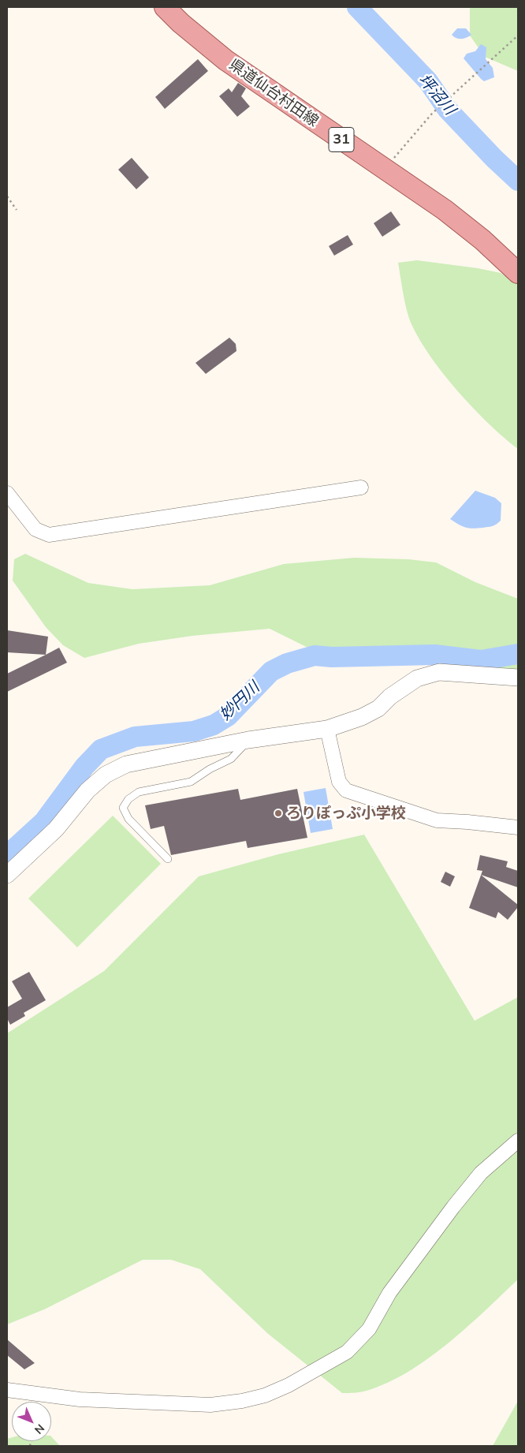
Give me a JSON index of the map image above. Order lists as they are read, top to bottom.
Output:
{
  "streets": {
    "main road": ["県道仙台村田線", "31"]
  },
  "water": ["坪沼川", "妙円川"],
  "places": ["ろりぽっぷ小学校"],
  "north": "bottom right"
}
